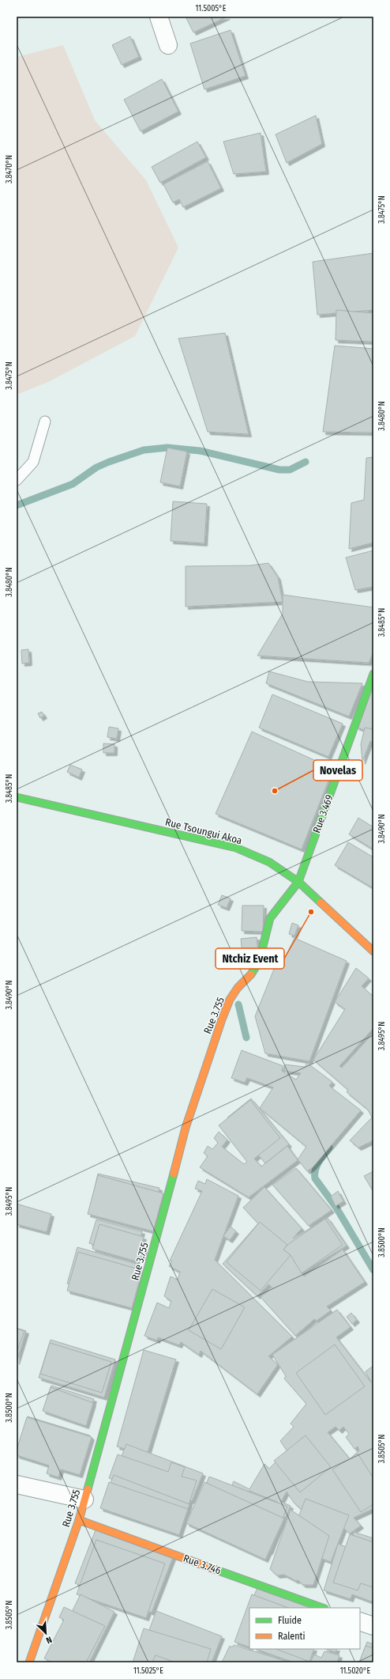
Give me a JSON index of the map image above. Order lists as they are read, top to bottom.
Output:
{
  "streets": {
    "street": [
      "Rue 3.469",
      "Rue Tsoungui Akoa",
      "Rue 3.755",
      "Rue 3.746"
    ]
  },
  "crossings": [
    ["Rue 3.469", "Rue Tsoungui Akoa"],
    ["Rue 3.469", "Rue 3.755"],
    ["Rue Tsoungui Akoa", "Rue 3.755"],
    ["Rue 3.755", "Rue 3.746"]
  ],
  "places": ["Novelas", "Ntchiz Event"],
  "legend": ["Fluide", "Ralenti"],
  "north": "bottom right",
  "coordinates": [
    "11.5005°E",
    "3.8470°N",
    "3.8475°N",
    "3.8480°N",
    "3.8485°N",
    "3.8490°N",
    "3.8495°N",
    "3.8500°N",
    "3.8505°N",
    "11.5025°E",
    "11.5020°E"
  ]
}
